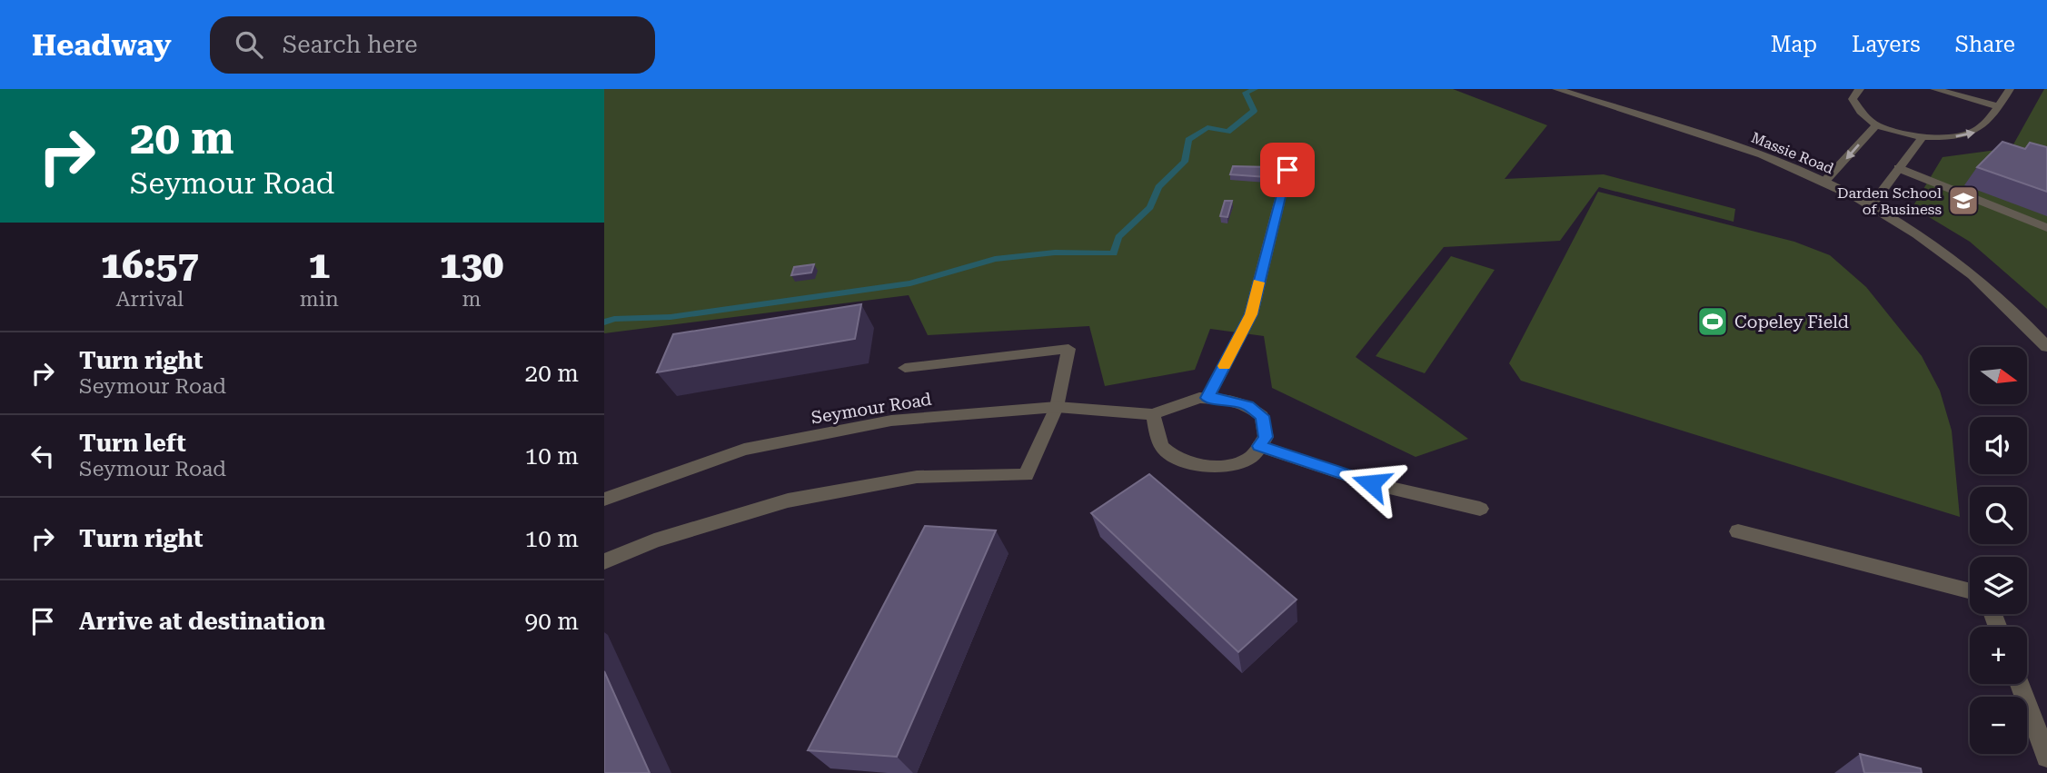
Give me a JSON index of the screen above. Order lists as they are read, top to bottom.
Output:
{
  "streets": {
    "street": ["Massie Road", "Seymour Road"]
  },
  "places": {
    "school or university": ["Darden School of Business"],
    "sports": ["Copeley Field"]
  },
  "north": "right",
  "page": {
    "header": "Headway",
    "search": "Search here",
    "nav": ["Map", "Layers", "Share"],
    "turn": ["20 m", "Seymour Road"],
    "eta": [
      "16:57",
      "Arrival",
      "1",
      "min",
      "130",
      "m"
    ],
    "list": [
      {
        "name": "Turn right",
        "note": "Seymour Road",
        "value": "20 m"
      },
      {
        "name": "Turn left",
        "note": "Seymour Road",
        "value": "10 m"
      },
      {
        "name": "Turn right",
        "value": "10 m"
      },
      {
        "name": "Arrive at destination",
        "value": "90 m"
      }
    ],
    "map_buttons": ["+", "−"]
  }
}
